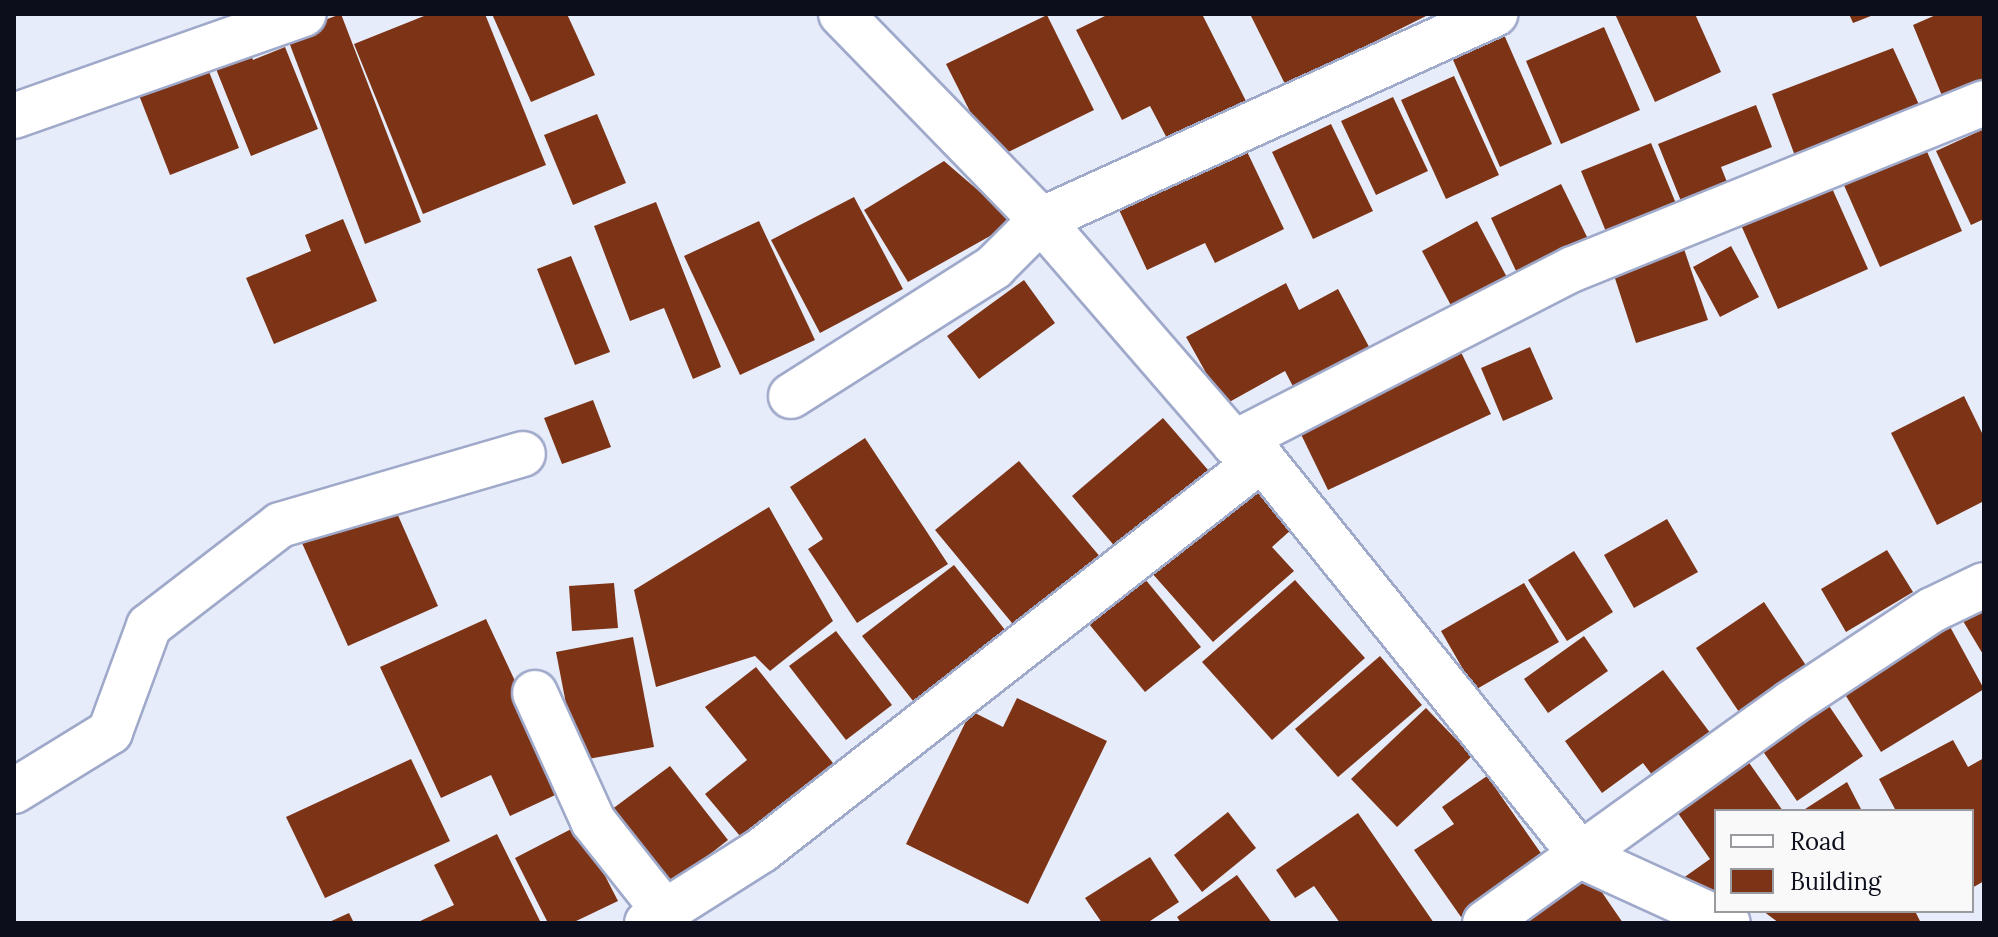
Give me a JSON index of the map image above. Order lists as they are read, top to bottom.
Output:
{
  "legend": ["Road", "Building"]
}
